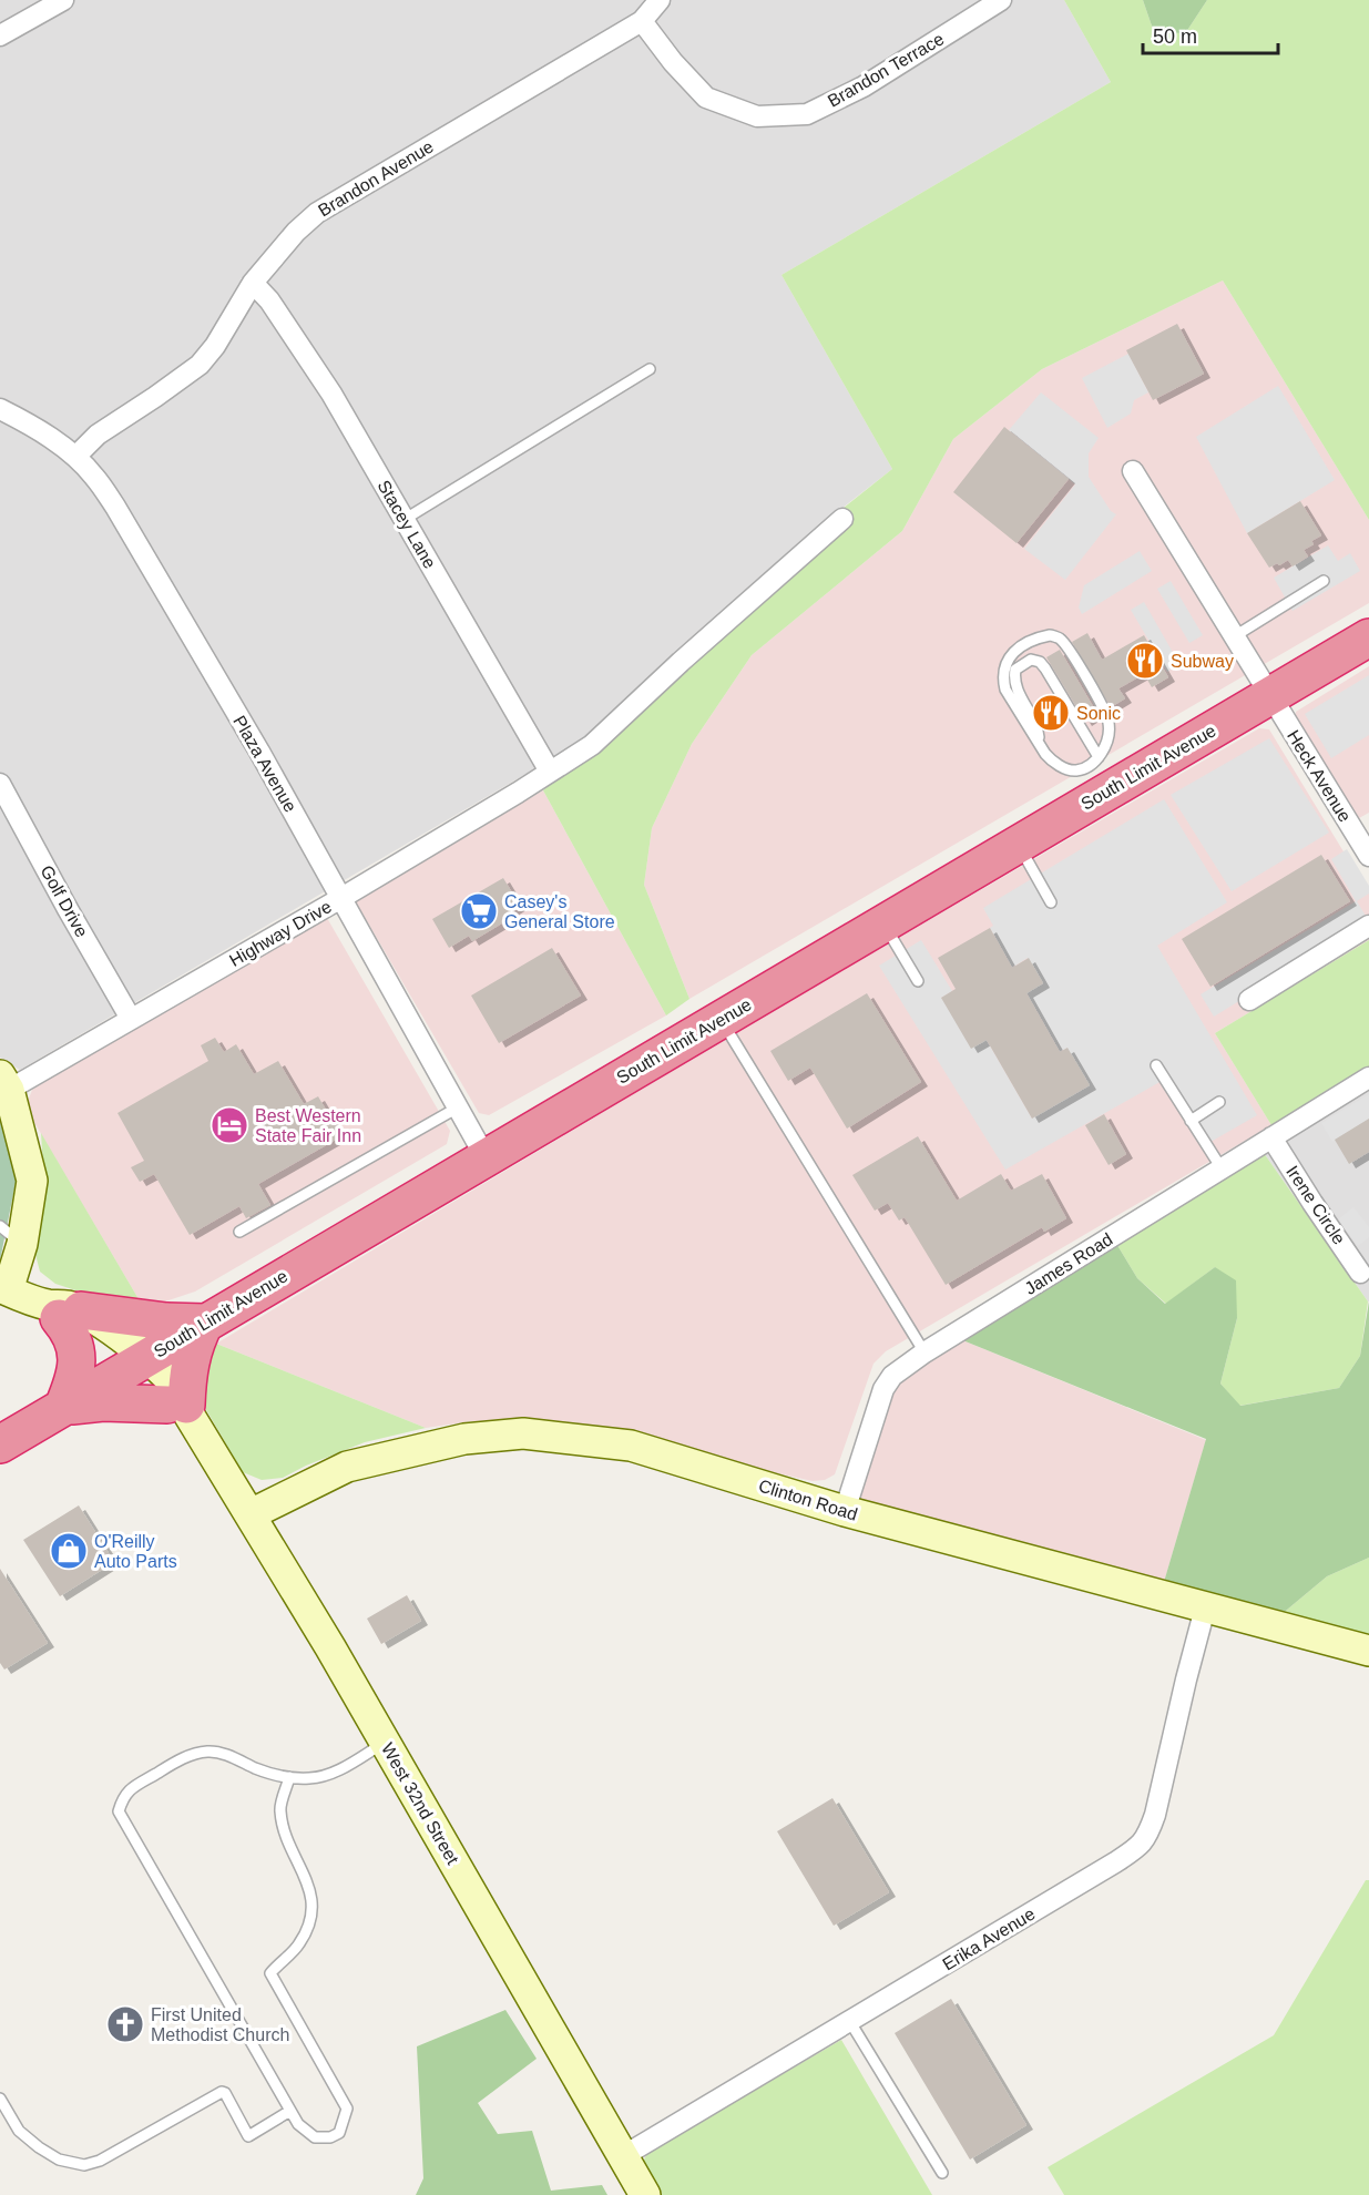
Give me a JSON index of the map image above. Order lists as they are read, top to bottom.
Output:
{
  "streets": {
    "highway": ["South Limit Avenue"],
    "street": [
      "Brandon Terrace",
      "Brandon Avenue",
      "Stacey Lane",
      "Plaza Avenue",
      "Heck Avenue",
      "Golf Drive",
      "Highway Drive",
      "Irene Circle",
      "James Road",
      "Clinton Road",
      "West 32nd Street",
      "Erika Avenue"
    ]
  },
  "crossings": [
    ["Brandon Terrace", "Brandon Avenue"],
    ["Brandon Avenue", "Stacey Lane"],
    ["Brandon Avenue", "Plaza Avenue"],
    ["Stacey Lane", "Highway Drive"],
    ["Plaza Avenue", "South Limit Avenue"],
    ["Plaza Avenue", "Highway Drive"],
    ["South Limit Avenue", "Heck Avenue"],
    ["South Limit Avenue", "West 32nd Street"],
    ["Golf Drive", "Highway Drive"],
    ["Irene Circle", "James Road"],
    ["James Road", "Clinton Road"],
    ["Clinton Road", "West 32nd Street"],
    ["Clinton Road", "Erika Avenue"],
    ["West 32nd Street", "Erika Avenue"]
  ],
  "places": {
    "restaurant": ["Subway", "Sonic"],
    "supermarket": ["Casey's General Store"],
    "hotel": ["Best Western State Fair Inn"],
    "shop": ["O'Reilly Auto Parts"],
    "church": ["First United Methodist Church"]
  },
  "scale_bar": "50 m"
}
